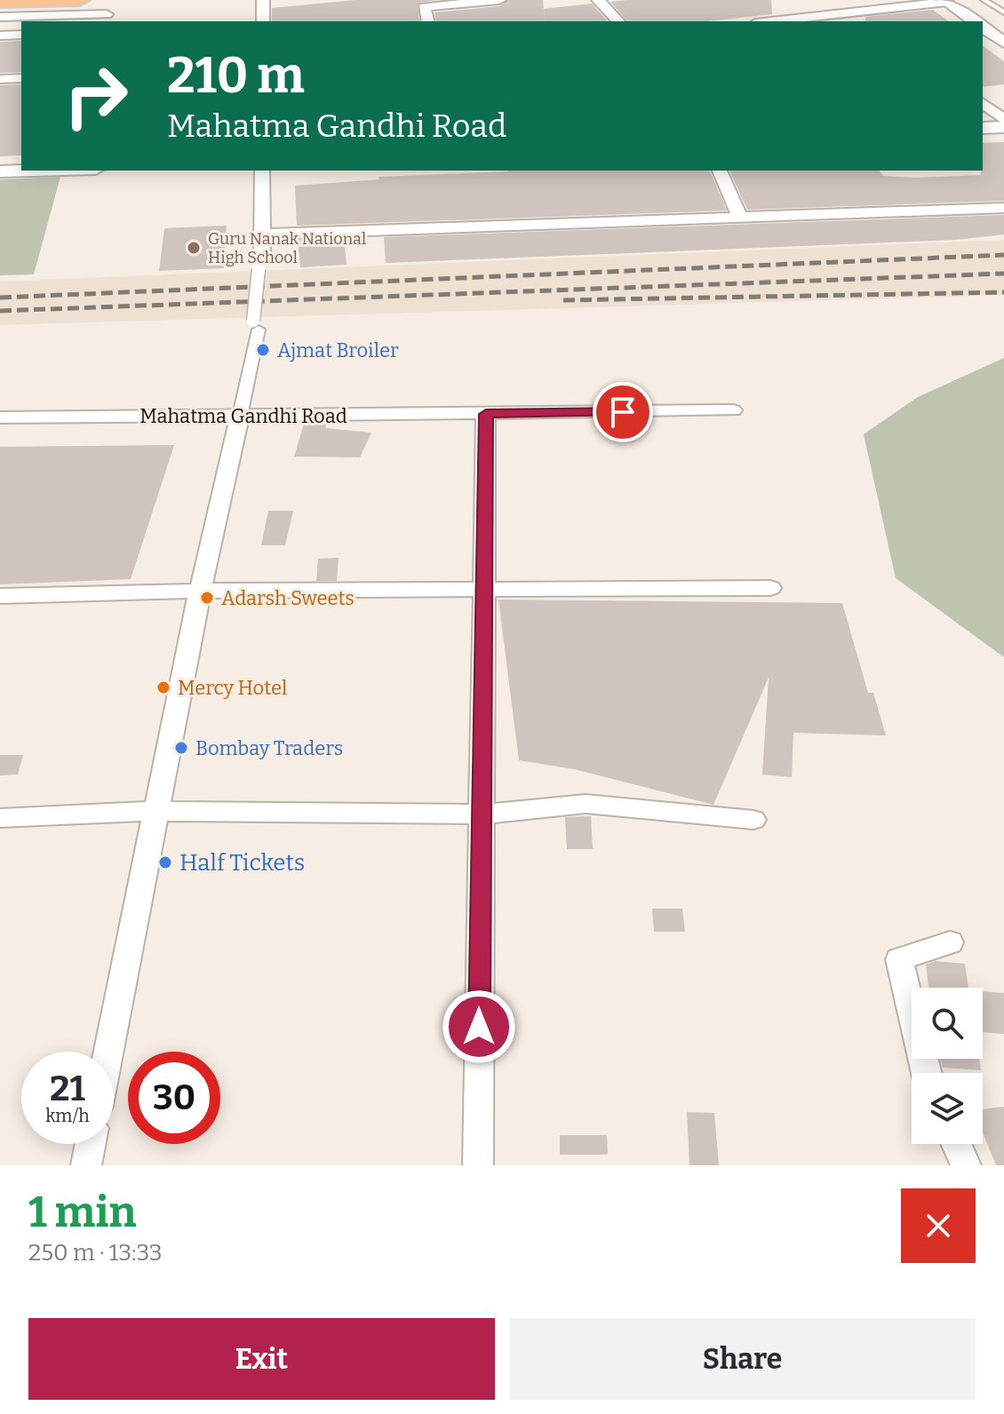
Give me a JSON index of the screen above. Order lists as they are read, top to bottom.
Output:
{
  "streets": {
    "street": ["Mahatma Gandhi Road"]
  },
  "places": [
    "Guru Nanak National High School",
    "Ajmat Broiler",
    "Adarsh Sweets",
    "Mercy Hotel",
    "Bombay Traders",
    "Half Tickets"
  ],
  "page": {
    "turn": ["210 m", "Mahatma Gandhi Road"],
    "speed": "21 km/h",
    "limit": "30",
    "heading": ["1 min", "250 m · 13:33"],
    "buttons": ["Exit", "Share"]
  }
}
